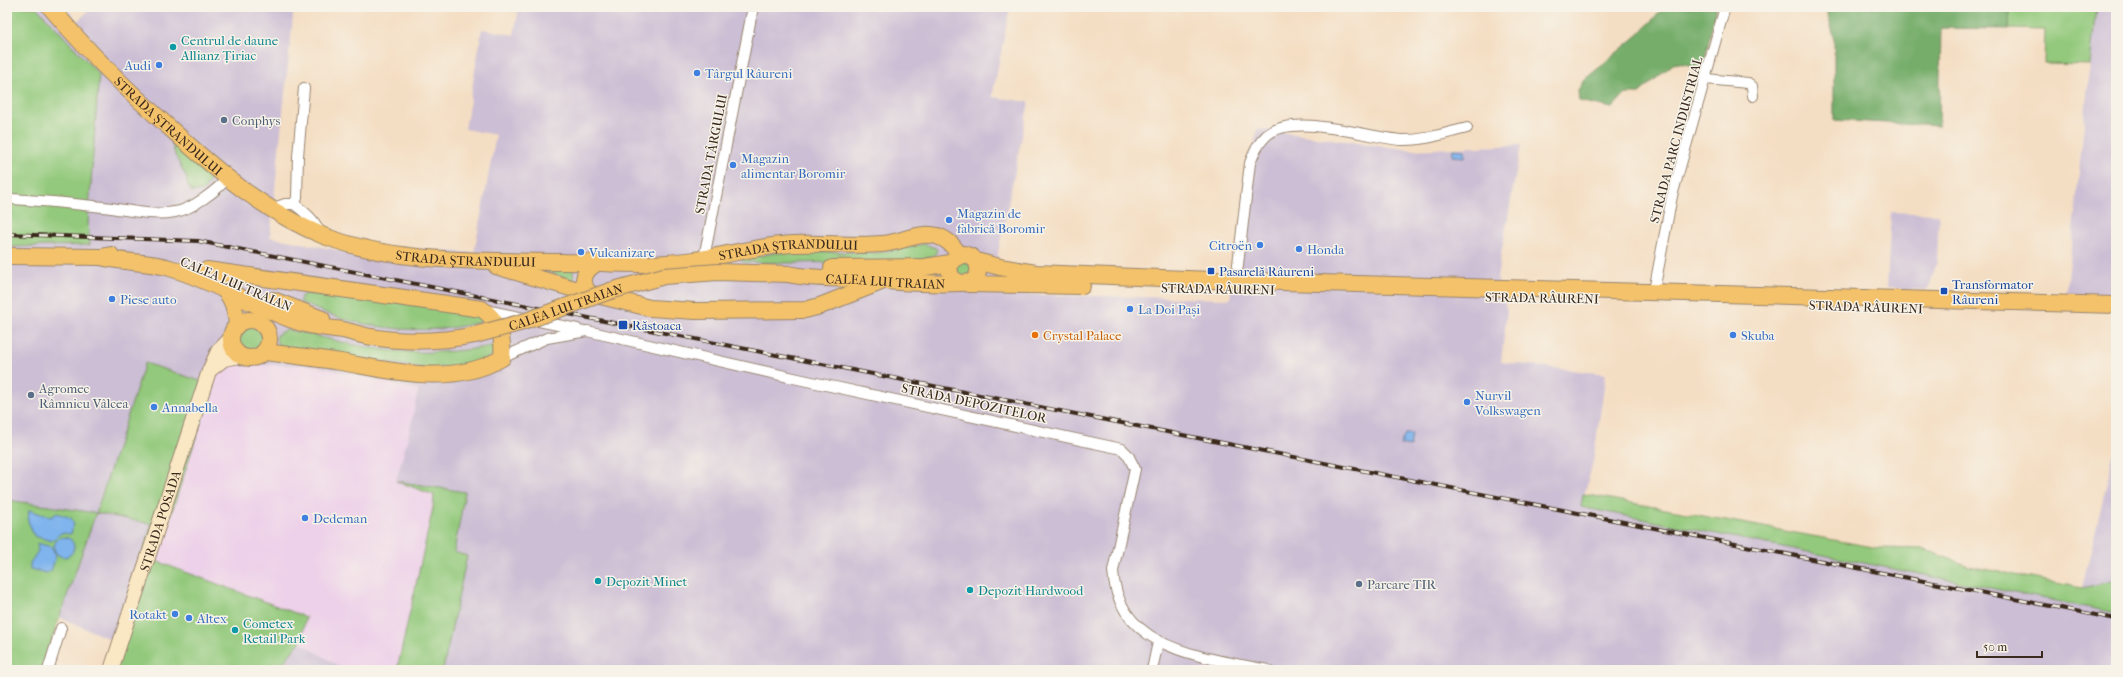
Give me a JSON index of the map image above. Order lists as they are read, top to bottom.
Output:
{
  "streets": {
    "main road": ["STRADA ȘTRANDULUI", "CALEA LUI TRAIAN", "STRADA RÂURENI"],
    "street": [
      "STRADA PARC INDUSTRIAL",
      "STRADA TÂRGULUI",
      "STRADA DEPOZITELOR",
      "STRADA POSADA"
    ]
  },
  "crossings": [
    ["STRADA ȘTRANDULUI", "STRADA TÂRGULUI"],
    ["STRADA ȘTRANDULUI", "CALEA LUI TRAIAN"],
    ["STRADA ȘTRANDULUI", "STRADA RÂURENI"],
    ["STRADA PARC INDUSTRIAL", "STRADA RÂURENI"],
    ["CALEA LUI TRAIAN", "STRADA RÂURENI"]
  ],
  "places": {
    "other": [
      "Centrul de daune Allianz Țiriac",
      "Audi",
      "Târgul Râureni",
      "Conphys",
      "Magazin alimentar Boromir",
      "Magazin de fabrică Boromir",
      "Citroën",
      "Honda",
      "Vulcanizare",
      "Piese auto",
      "La Doi Pași",
      "Crystal Palace",
      "Skuba",
      "Agromec Râmnicu Vâlcea",
      "Nurvil Volkswagen",
      "Annabella",
      "Dedeman",
      "Depozit Minet",
      "Parcare TIR",
      "Depozit Hardwood",
      "Rotakt",
      "Altex",
      "Cometex Retail Park"
    ],
    "transit": ["Pasarelă Râureni", "Transformator Râureni", "Răstoaca"]
  },
  "scale_bar": "50 m"
}
